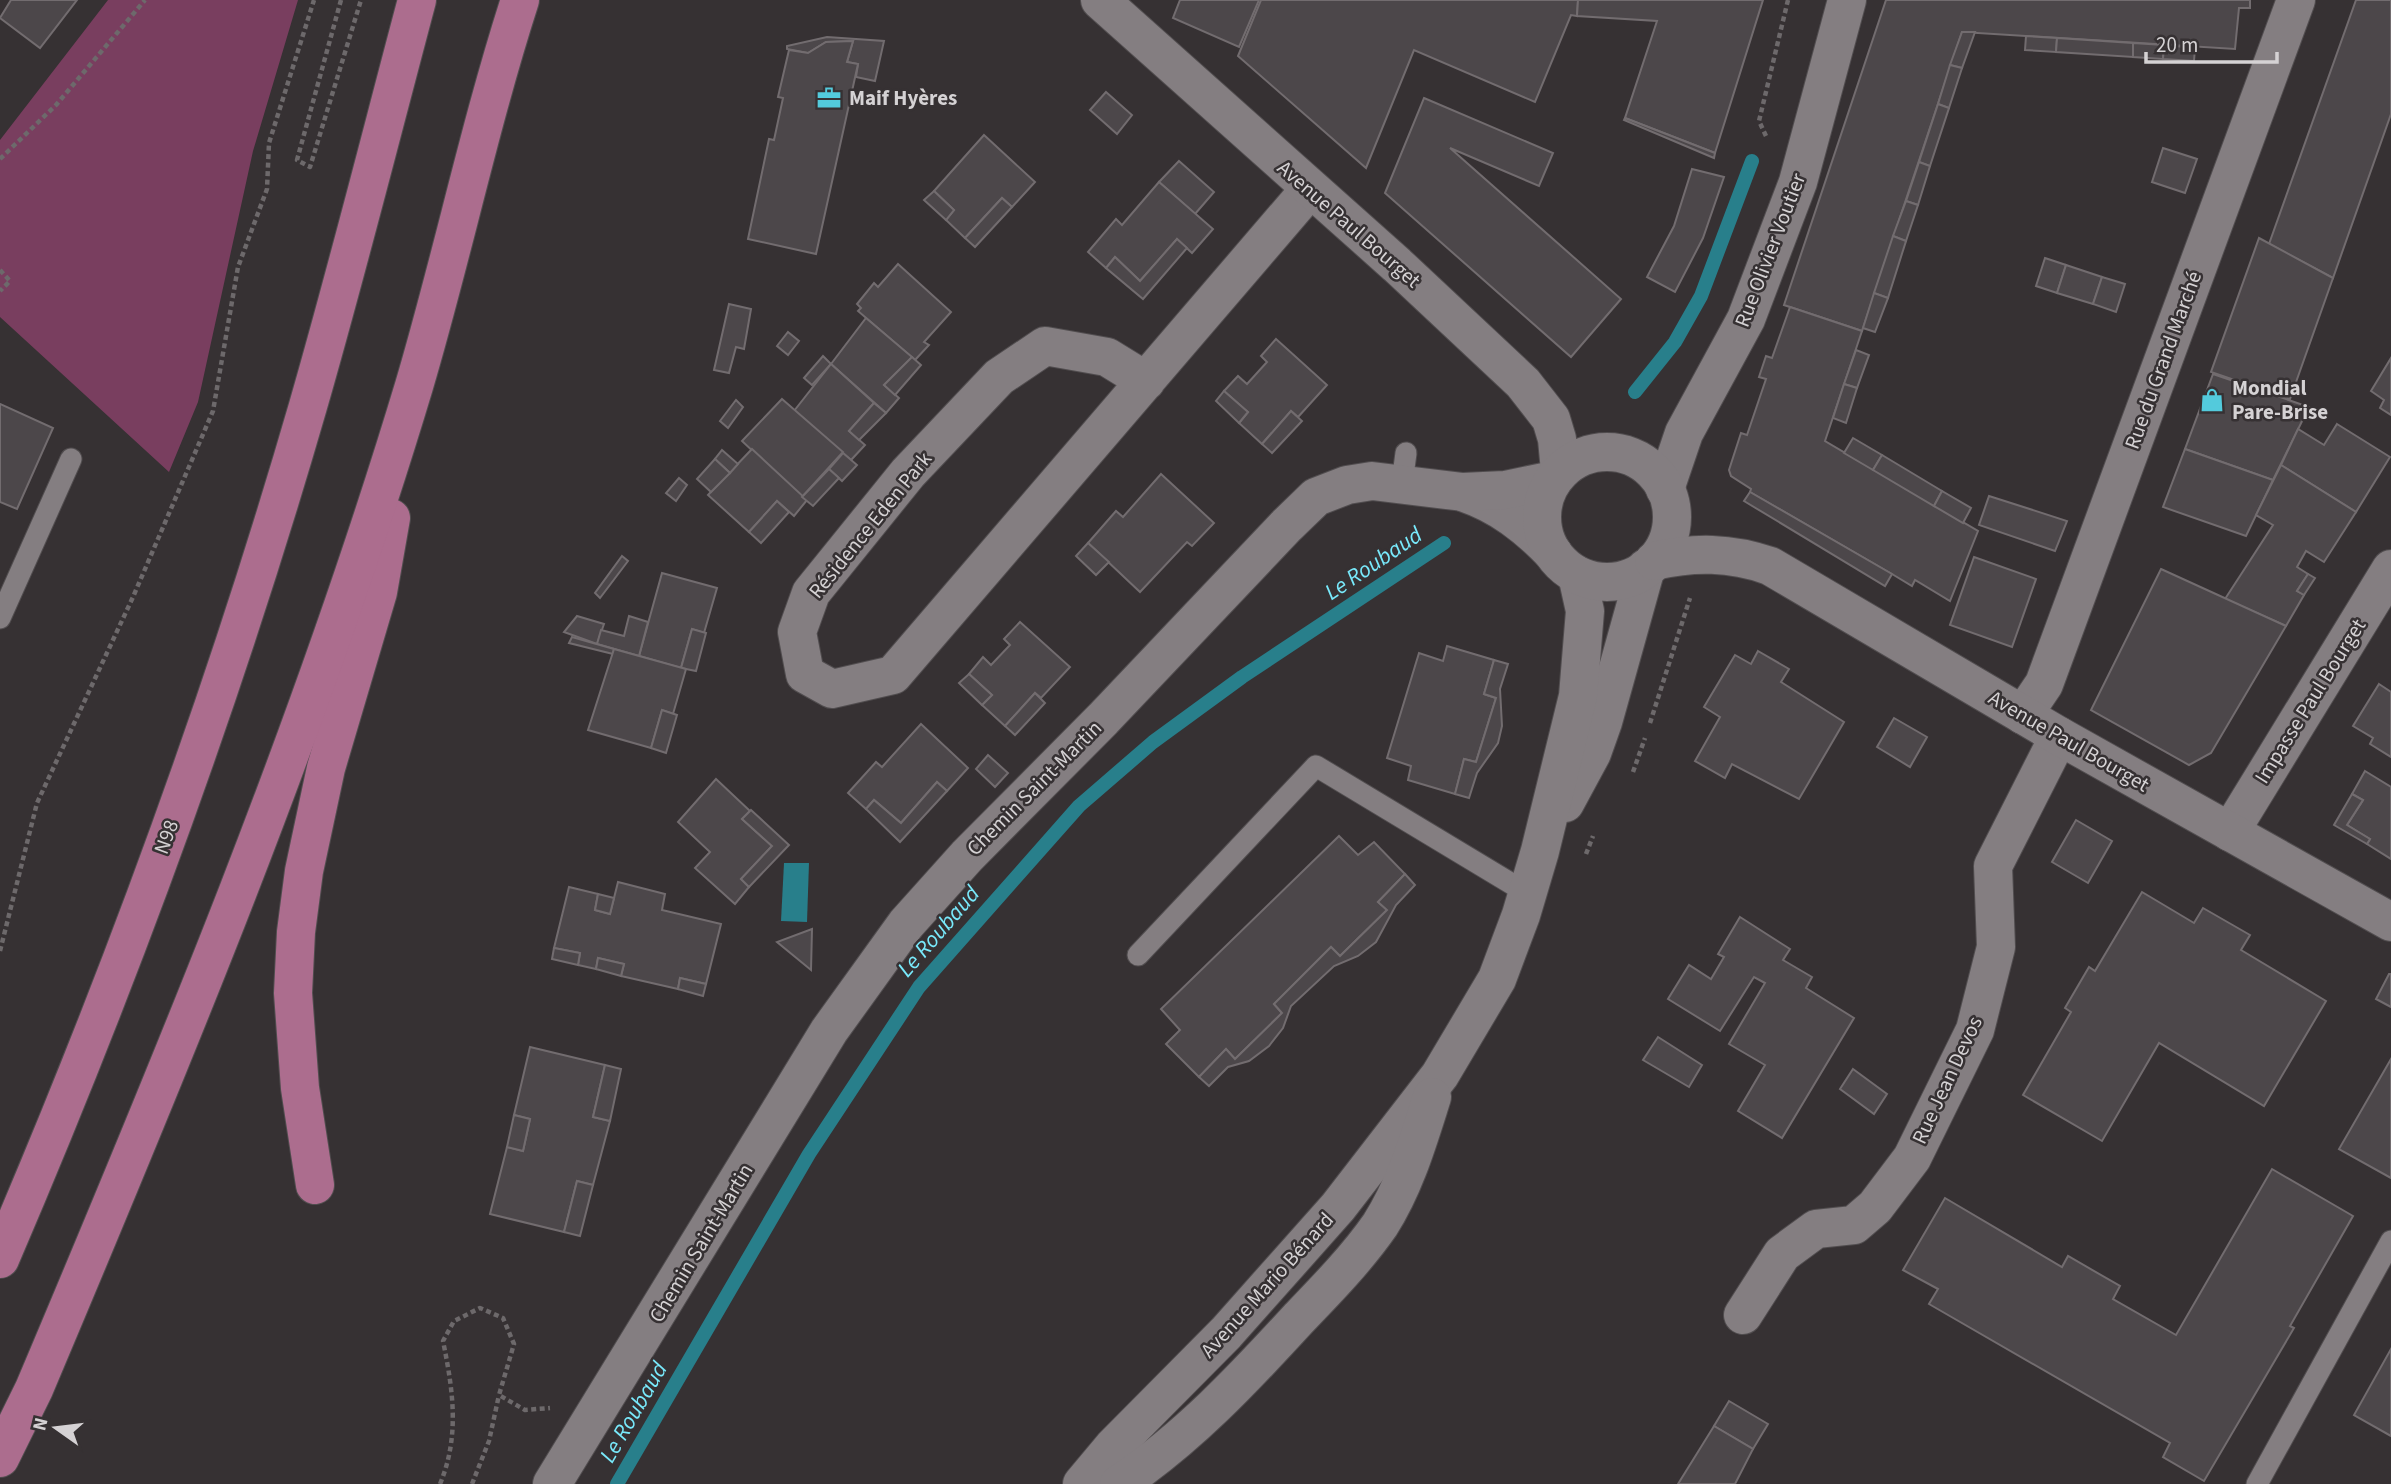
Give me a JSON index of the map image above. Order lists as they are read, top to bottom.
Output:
{
  "streets": {
    "highway": ["N98"],
    "street": [
      "Avenue Paul Bourget",
      "Rue Olivier Voutier",
      "Rue du Grand Marché",
      "Résidence Eden Park",
      "Impasse Paul Bourget",
      "Chemin Saint-Martin",
      "Rue Jean Devos",
      "Avenue Mario Bénard"
    ]
  },
  "crossings": [
    ["Avenue Paul Bourget", "Rue Olivier Voutier"],
    ["Avenue Paul Bourget", "Rue du Grand Marché"],
    ["Avenue Paul Bourget", "Résidence Eden Park"],
    ["Avenue Paul Bourget", "Impasse Paul Bourget"],
    ["Avenue Paul Bourget", "Chemin Saint-Martin"],
    ["Avenue Paul Bourget", "Rue Jean Devos"],
    ["Avenue Paul Bourget", "Avenue Mario Bénard"],
    ["Rue Olivier Voutier", "Chemin Saint-Martin"],
    ["Rue Olivier Voutier", "Avenue Mario Bénard"],
    ["Chemin Saint-Martin", "Avenue Mario Bénard"]
  ],
  "water": ["Le Roubaud"],
  "places": {
    "office": ["Maif Hyères"],
    "shop": ["Mondial Pare-Brise"]
  },
  "scale_bar": "20 m",
  "north": "left"
}
